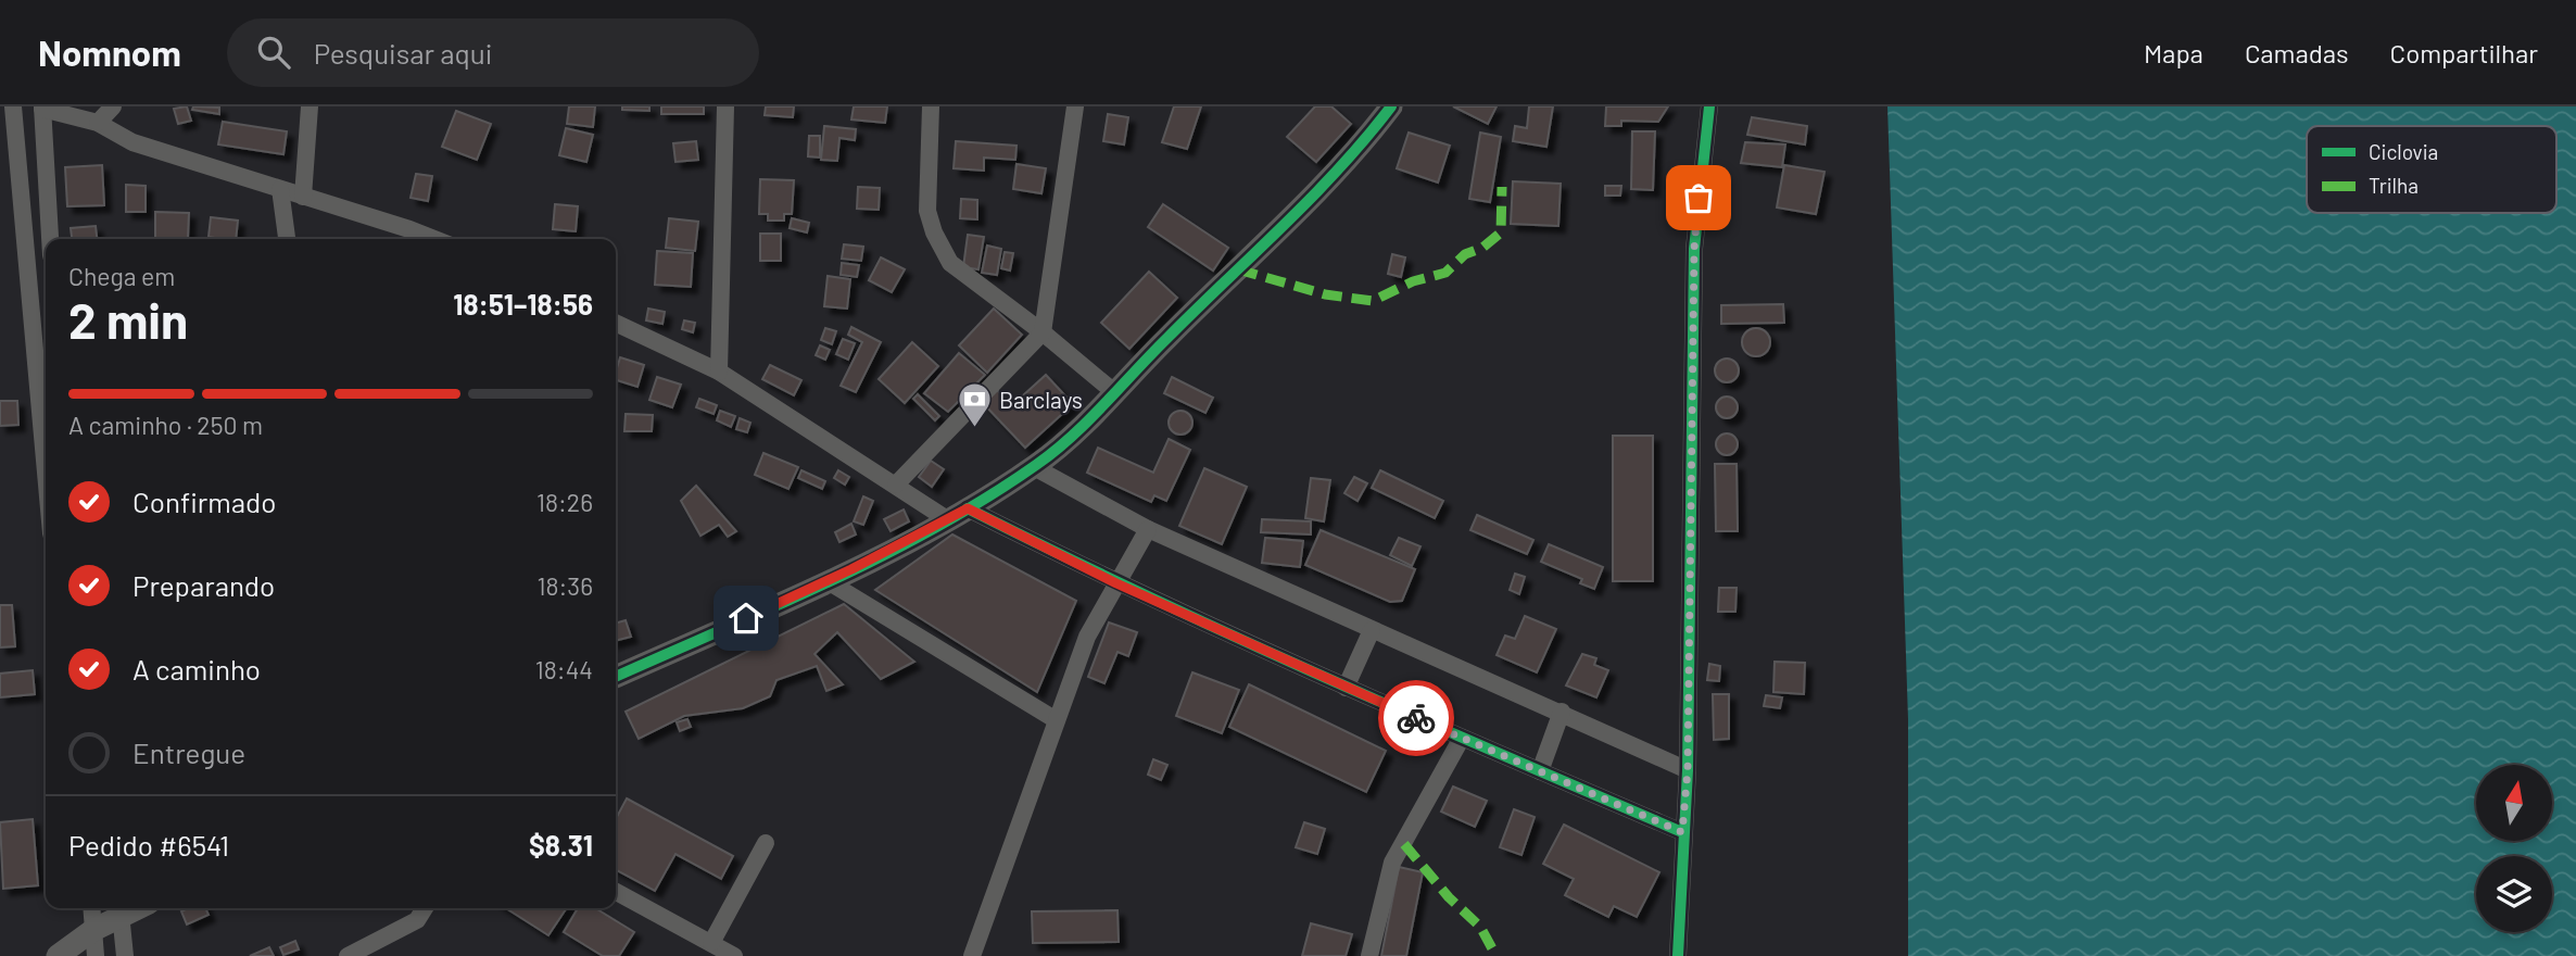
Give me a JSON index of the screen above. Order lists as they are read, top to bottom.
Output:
{
  "places": {
    "bank": ["Barclays"]
  },
  "legend": ["Ciclovia", "Trilha"],
  "north": "top",
  "page": {
    "header": "Nomnom",
    "search": "Pesquisar aqui",
    "nav": ["Mapa", "Camadas", "Compartilhar"],
    "heading": ["2 min", "Chega em", "18:51–18:56"],
    "panel": ["Pedido #6541", "$8.31"],
    "bar": "A caminho · 250 m",
    "list": [
      ["Confirmado", "18:26"],
      ["Preparando", "18:36"],
      ["A caminho", "18:44"],
      "Entregue"
    ]
  }
}
